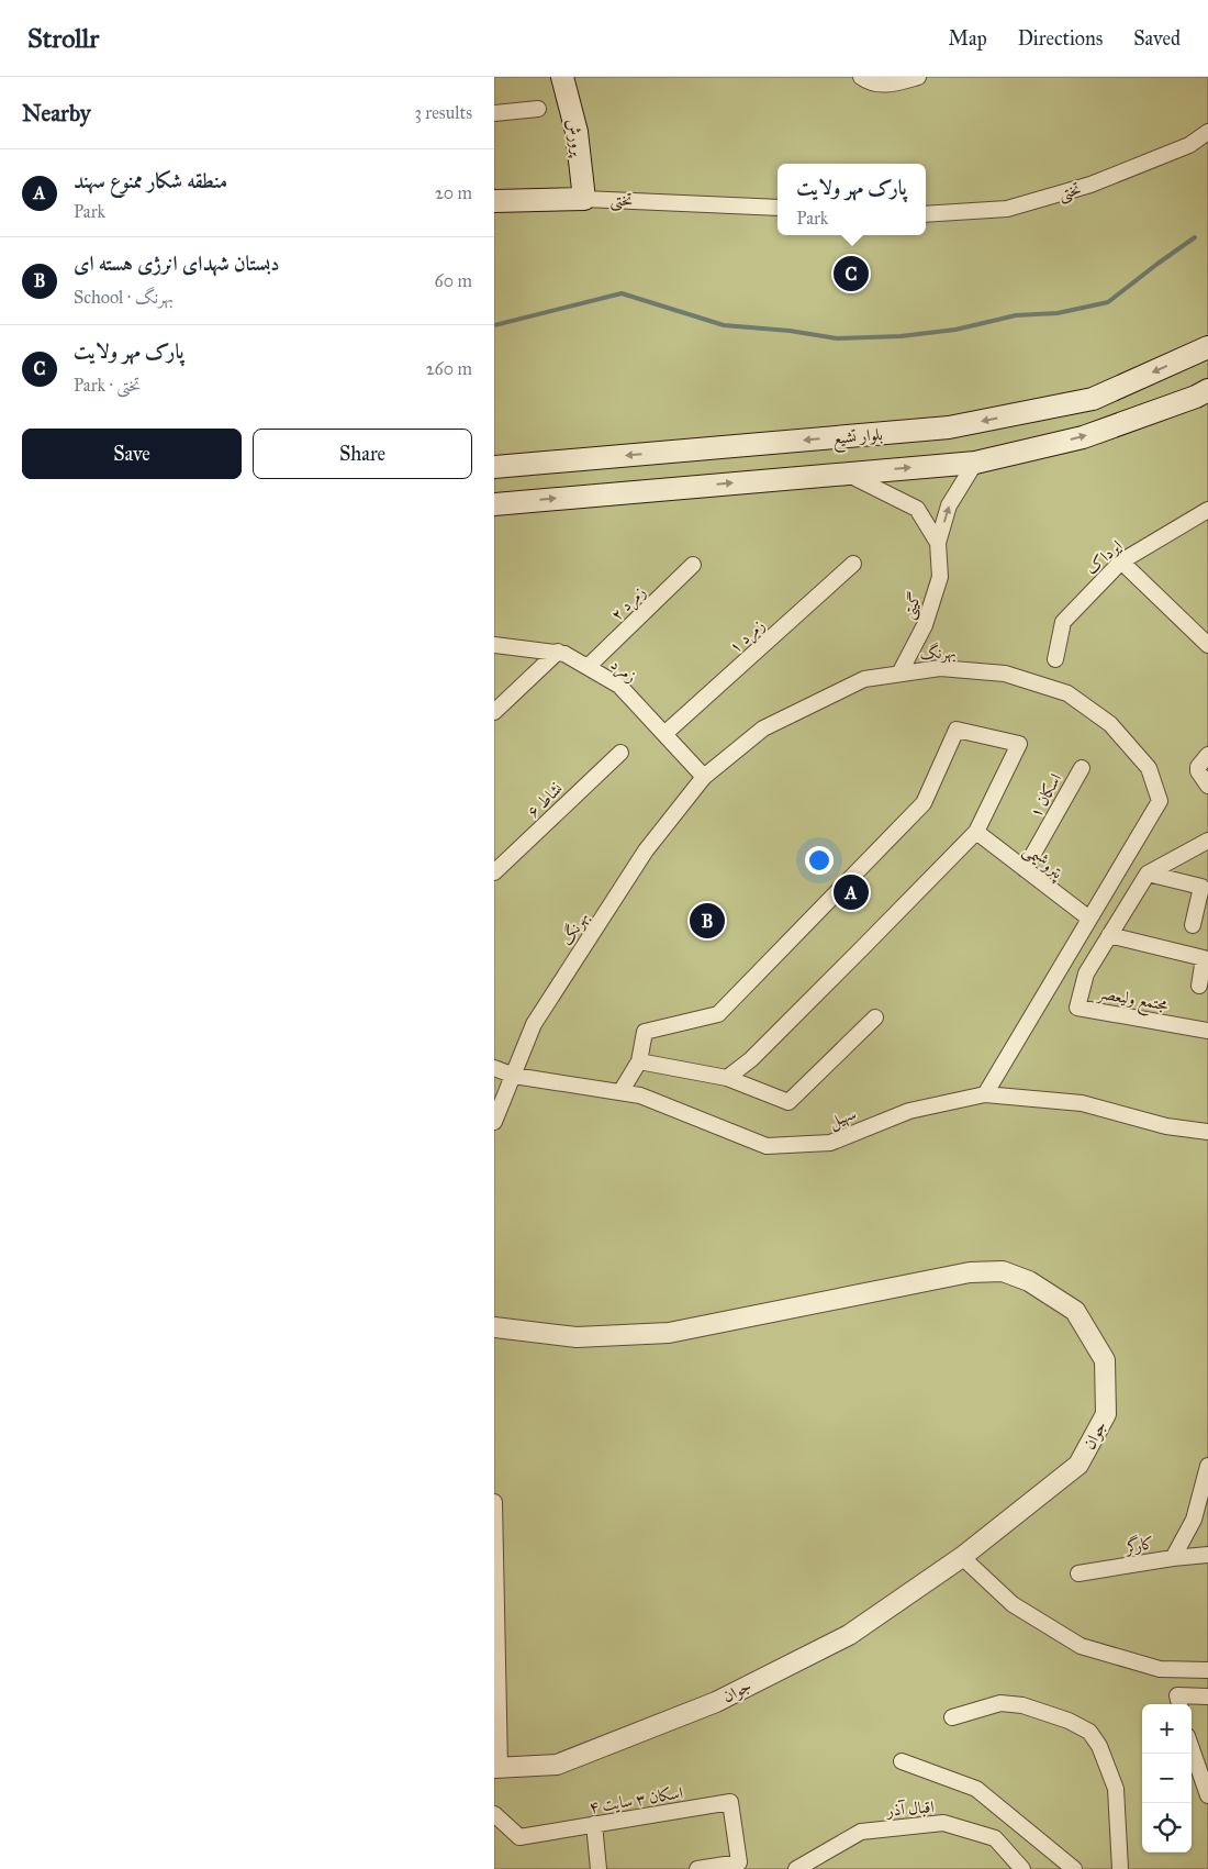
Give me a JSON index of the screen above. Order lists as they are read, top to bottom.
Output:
{
  "streets": {
    "main road": ["پرورش", "تختی", "بلوار تشیع"],
    "street": [
      "ایرداک",
      "زمرد ۲",
      "گیتی",
      "زمرد ۱",
      "بهرنگ",
      "زمرد",
      "اسکان ۱",
      "نشاط ۶",
      "پتروشیمی",
      "مجتمع ولیعصر",
      "سهیل",
      "جوان",
      "کارگر",
      "اسکان ۳ سایت ۴",
      "اقبال آذر"
    ]
  },
  "crossings": [
    ["پرورش", "تختی"],
    ["زمرد ۲", "زمرد"],
    ["گیتی", "بهرنگ"],
    ["زمرد ۱", "زمرد"],
    ["بهرنگ", "زمرد"],
    ["بهرنگ", "پتروشیمی"],
    ["بهرنگ", "سهیل"],
    ["اسکان ۱", "پتروشیمی"]
  ],
  "page": {
    "header": "Strollr",
    "nav": ["Map", "Directions", "Saved"],
    "heading": ["Nearby", "3 results"],
    "list": [
      {
        "mark": "A",
        "name": "منطقه شکار ممنوع سهند",
        "note": "Park",
        "value": "20 m"
      },
      {
        "mark": "B",
        "name": "دبستان شهدای انرژی هسته ای",
        "note": "School · بهرنگ",
        "value": "60 m"
      },
      {
        "mark": "C",
        "name": "پارک مهر ولایت",
        "note": "Park · تختی",
        "value": "260 m"
      }
    ],
    "popup": ["پارک مهر ولایت", "Park"],
    "pins": ["C", "A", "B"],
    "buttons": ["Save", "Share"],
    "map_buttons": ["+", "−"]
  }
}
